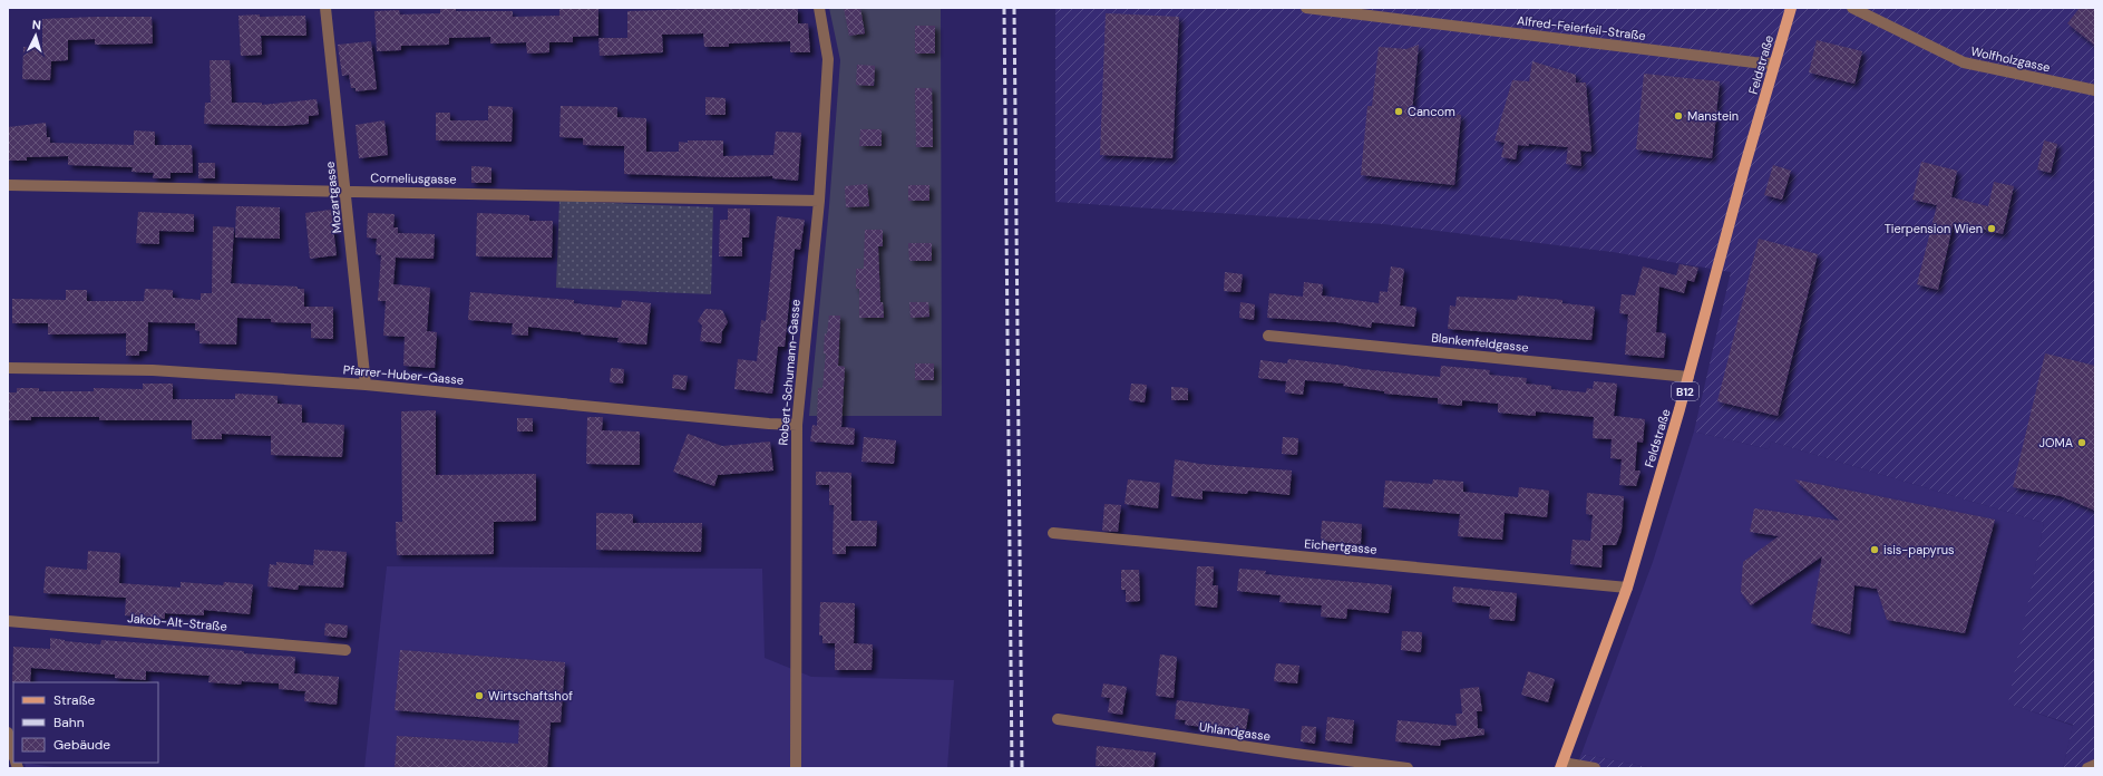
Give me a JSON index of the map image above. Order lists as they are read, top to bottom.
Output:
{
  "streets": {
    "main road": ["Feldstraße", "B12"],
    "street": [
      "Alfred-Feierfeil-Straße",
      "Wolfholzgasse",
      "Corneliusgasse",
      "Mozartgasse",
      "Blankenfeldgasse",
      "Robert-Schumann-Gasse",
      "Pfarrer-Huber-Gasse",
      "Eichertgasse",
      "Jakob-Alt-Straße",
      "Uhlandgasse"
    ]
  },
  "crossings": [
    ["Alfred-Feierfeil-Straße", "Feldstraße"],
    ["Feldstraße", "Blankenfeldgasse"],
    ["Feldstraße", "Eichertgasse"],
    ["Corneliusgasse", "Mozartgasse"],
    ["Corneliusgasse", "Robert-Schumann-Gasse"],
    ["Mozartgasse", "Pfarrer-Huber-Gasse"],
    ["Robert-Schumann-Gasse", "Pfarrer-Huber-Gasse"]
  ],
  "places": [
    "Cancom",
    "Manstein",
    "Tierpension Wien",
    "JOMA",
    "isis-papyrus",
    "Wirtschaftshof"
  ],
  "legend": ["Straße", "Bahn", "Gebäude"],
  "north": "top"
}
